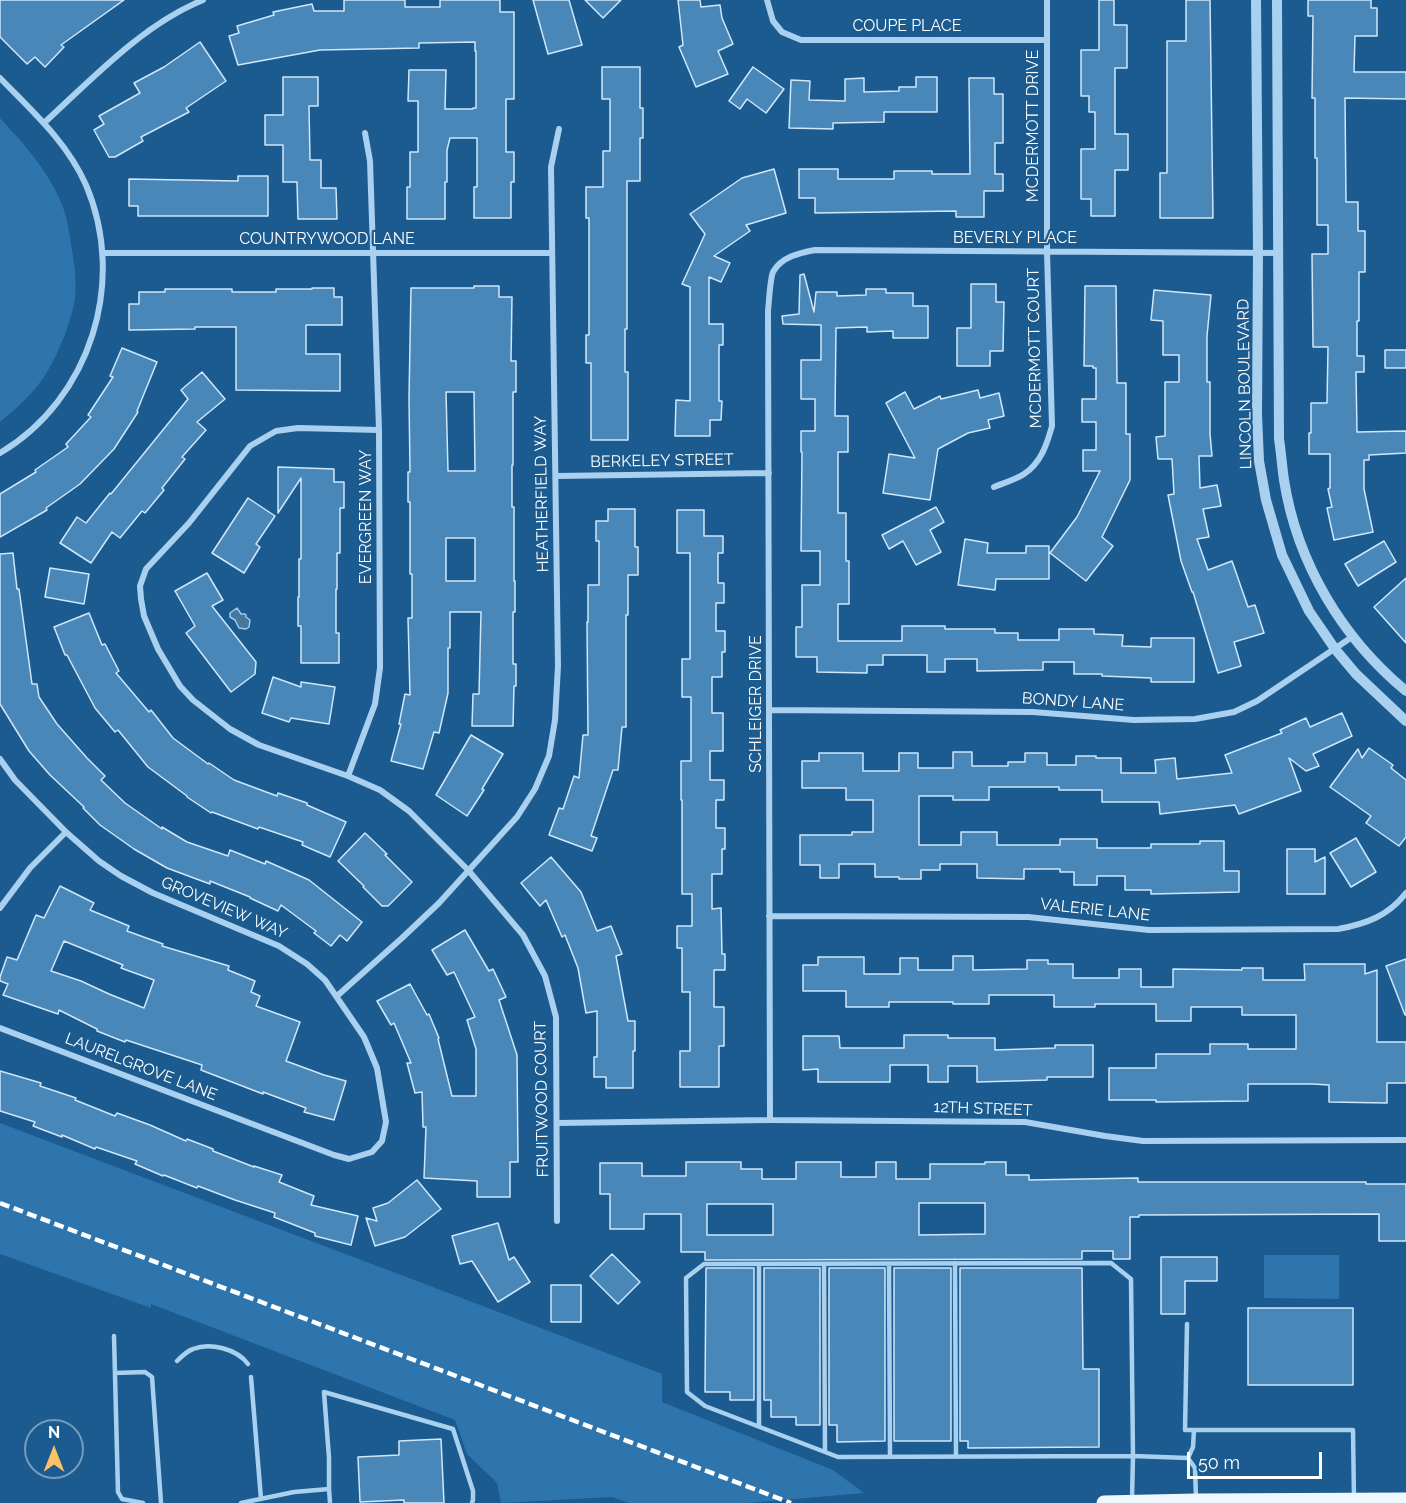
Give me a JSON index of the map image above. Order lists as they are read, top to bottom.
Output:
{
  "streets": {
    "street": [
      "COUPE PLACE",
      "MCDERMOTT DRIVE",
      "BEVERLY PLACE",
      "COUNTRYWOOD LANE",
      "MCDERMOTT COURT",
      "LINCOLN BOULEVARD",
      "BERKELEY STREET",
      "HEATHERFIELD WAY",
      "EVERGREEN WAY",
      "BONDY LANE",
      "SCHLEIGER DRIVE",
      "GROVEVIEW WAY",
      "VALERIE LANE",
      "LAURELGROVE LANE",
      "FRUITWOOD COURT",
      "12TH STREET"
    ]
  },
  "crossings": [
    ["COUPE PLACE", "MCDERMOTT DRIVE"],
    ["MCDERMOTT DRIVE", "BEVERLY PLACE"],
    ["MCDERMOTT DRIVE", "MCDERMOTT COURT"],
    ["BEVERLY PLACE", "MCDERMOTT COURT"],
    ["BEVERLY PLACE", "LINCOLN BOULEVARD"],
    ["BEVERLY PLACE", "SCHLEIGER DRIVE"],
    ["COUNTRYWOOD LANE", "HEATHERFIELD WAY"],
    ["COUNTRYWOOD LANE", "EVERGREEN WAY"],
    ["LINCOLN BOULEVARD", "BONDY LANE"],
    ["BERKELEY STREET", "HEATHERFIELD WAY"],
    ["BERKELEY STREET", "SCHLEIGER DRIVE"],
    ["HEATHERFIELD WAY", "GROVEVIEW WAY"],
    ["HEATHERFIELD WAY", "FRUITWOOD COURT"],
    ["EVERGREEN WAY", "FRUITWOOD COURT"],
    ["BONDY LANE", "SCHLEIGER DRIVE"],
    ["SCHLEIGER DRIVE", "VALERIE LANE"],
    ["SCHLEIGER DRIVE", "12TH STREET"],
    ["GROVEVIEW WAY", "LAURELGROVE LANE"],
    ["FRUITWOOD COURT", "12TH STREET"]
  ],
  "scale_bar": "50 m",
  "north": "top"
}
